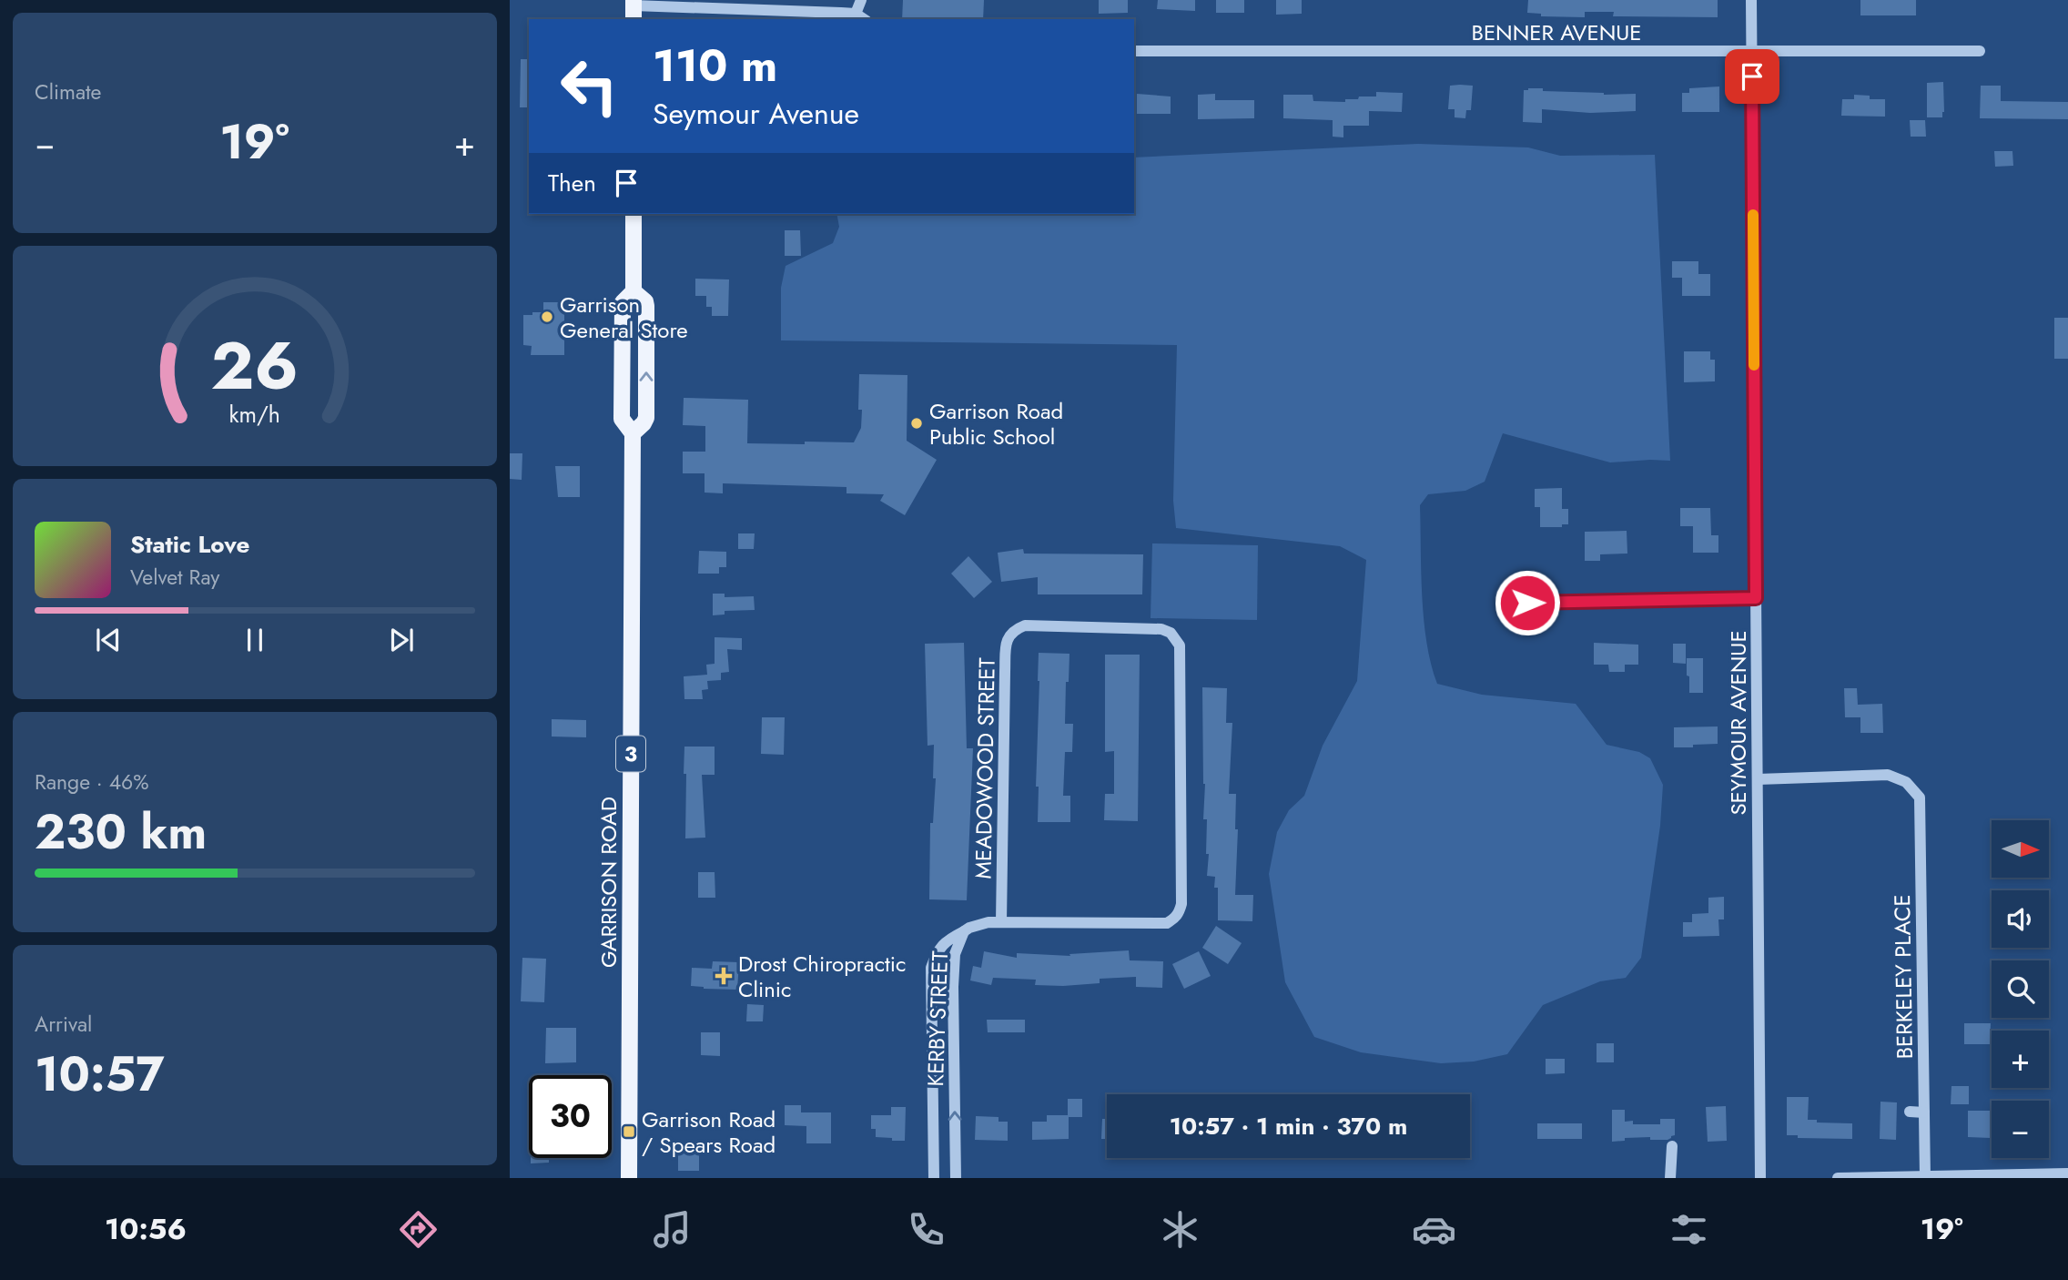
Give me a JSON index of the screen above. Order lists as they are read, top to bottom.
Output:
{
  "streets": {
    "main road": ["3", "GARRISON ROAD"],
    "street": [
      "BENNER AVENUE",
      "SEYMOUR AVENUE",
      "MEADOWOOD STREET",
      "BERKELEY PLACE",
      "KERBY STREET"
    ]
  },
  "crossings": [
    ["BENNER AVENUE", "SEYMOUR AVENUE"],
    ["SEYMOUR AVENUE", "BERKELEY PLACE"]
  ],
  "places": {
    "other": ["Garrison General Store", "Garrison Road Public School"],
    "health": ["Drost Chiropractic Clinic"],
    "transit": ["Garrison Road / Spears Road"]
  },
  "north": "right",
  "page": {
    "tile": [
      "Climate",
      ["Range · 46%", "230 km"],
      ["Arrival", "10:57"]
    ],
    "turn": ["110 m", "Seymour Avenue"],
    "heat": ["−", "19°", "+"],
    "then": "Then",
    "song": ["Static Love", "Velvet Ray"],
    "map_buttons": ["+", "−"],
    "limit": "30",
    "trip": "10:57 · 1 min · 370 m",
    "tabs": ["10:56", "19°"],
    "gauge": ["26", "km/h"]
  }
}
